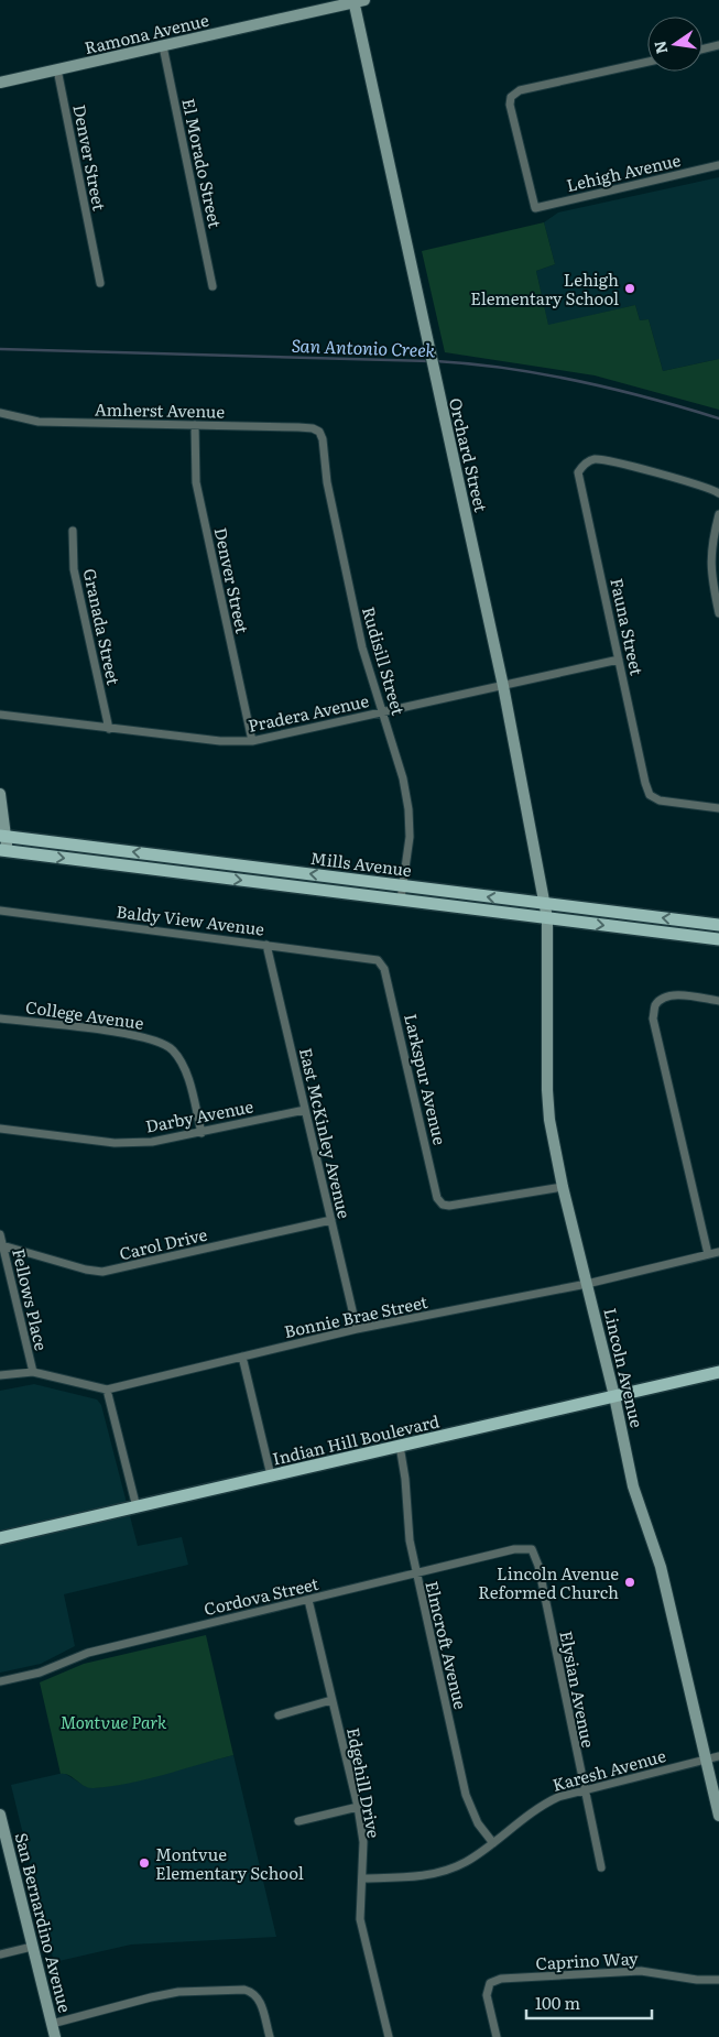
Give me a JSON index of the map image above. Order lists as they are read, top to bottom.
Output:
{
  "streets": {
    "main road": ["Mills Avenue", "Indian Hill Boulevard"],
    "street": [
      "Ramona Avenue",
      "Denver Street",
      "El Morado Street",
      "Lehigh Avenue",
      "Amherst Avenue",
      "Orchard Street",
      "Granada Street",
      "Fauna Street",
      "Rudisill Street",
      "Pradera Avenue",
      "Baldy View Avenue",
      "College Avenue",
      "Larkspur Avenue",
      "Darby Avenue",
      "East McKinley Avenue",
      "Carol Drive",
      "Fellows Place",
      "Bonnie Brae Street",
      "Lincoln Avenue",
      "Cordova Street",
      "Elmcroft Avenue",
      "Elysian Avenue",
      "Karesh Avenue",
      "Edgehill Drive",
      "San Bernardino Avenue",
      "Caprino Way"
    ]
  },
  "crossings": [
    ["Ramona Avenue", "Denver Street"],
    ["Ramona Avenue", "El Morado Street"],
    ["Ramona Avenue", "Orchard Street"],
    ["Denver Street", "Amherst Avenue"],
    ["Denver Street", "Pradera Avenue"],
    ["Amherst Avenue", "Rudisill Street"],
    ["Orchard Street", "Pradera Avenue"],
    ["Orchard Street", "Mills Avenue"],
    ["Orchard Street", "Lincoln Avenue"],
    ["Granada Street", "Pradera Avenue"],
    ["Fauna Street", "Pradera Avenue"],
    ["Rudisill Street", "Pradera Avenue"],
    ["Rudisill Street", "Mills Avenue"],
    ["Mills Avenue", "Lincoln Avenue"],
    ["Baldy View Avenue", "Larkspur Avenue"],
    ["Baldy View Avenue", "East McKinley Avenue"],
    ["College Avenue", "Darby Avenue"],
    ["Larkspur Avenue", "Lincoln Avenue"],
    ["Darby Avenue", "East McKinley Avenue"],
    ["East McKinley Avenue", "Carol Drive"],
    ["East McKinley Avenue", "Bonnie Brae Street"],
    ["Carol Drive", "Fellows Place"],
    ["Fellows Place", "Bonnie Brae Street"],
    ["Bonnie Brae Street", "Lincoln Avenue"],
    ["Lincoln Avenue", "Indian Hill Boulevard"],
    ["Lincoln Avenue", "Karesh Avenue"],
    ["Indian Hill Boulevard", "Elmcroft Avenue"],
    ["Cordova Street", "Elmcroft Avenue"],
    ["Cordova Street", "Elysian Avenue"],
    ["Cordova Street", "Edgehill Drive"],
    ["Elmcroft Avenue", "Karesh Avenue"],
    ["Elysian Avenue", "Karesh Avenue"],
    ["Karesh Avenue", "Edgehill Drive"]
  ],
  "water": ["San Antonio Creek"],
  "parks": ["Montvue Park"],
  "places": ["Lehigh Elementary School", "Lincoln Avenue Reformed Church", "Montvue Elementary School"],
  "scale_bar": "100 m",
  "north": "left"
}
